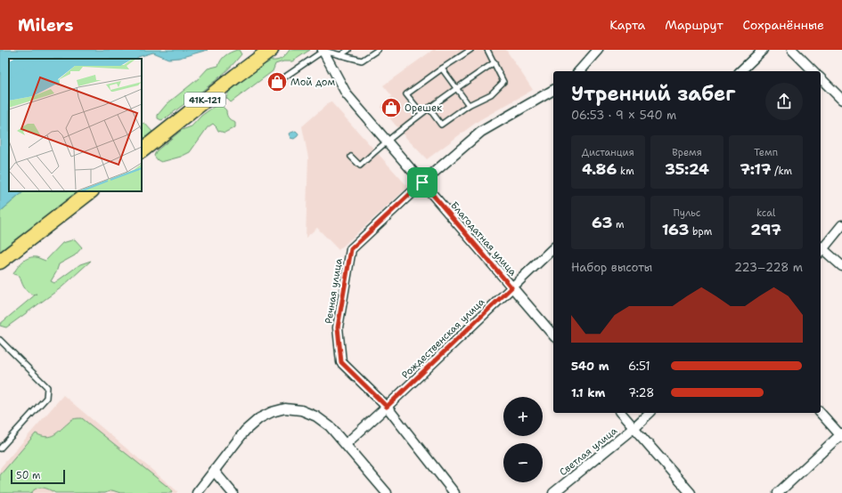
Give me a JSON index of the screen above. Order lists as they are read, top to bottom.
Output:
{
  "streets": {
    "main road": ["41К-121"],
    "street": [
      "Благодатная улица",
      "Речная улица",
      "Рождественская улица",
      "Светлая улица"
    ]
  },
  "crossings": [
    ["Благодатная улица", "Речная улица"],
    ["Благодатная улица", "Рождественская улица"],
    ["Речная улица", "Рождественская улица"]
  ],
  "places": {
    "shop": ["Мой дом", "Орешек"]
  },
  "scale_bar": "50 m",
  "page": {
    "header": "Milers",
    "nav": ["Карта", "Маршрут", "Сохранённые"],
    "heading": ["Утренний забег", "06:53 · 9 × 540 m"],
    "stats": [
      ["Дистанция", "4.86 km"],
      ["Время", "35:24"],
      ["Темп", "7:17 /km"],
      ["63 m"],
      ["Пульс", "163 bpm"],
      ["kcal", "297"]
    ],
    "chart": ["Набор высоты", "223–228 m"],
    "list": [
      {
        "name": "540 m",
        "note": "6:51"
      },
      {
        "name": "1.1 km",
        "note": "7:28"
      }
    ],
    "map_buttons": ["+", "−"],
    "scale": "50 m"
  }
}
